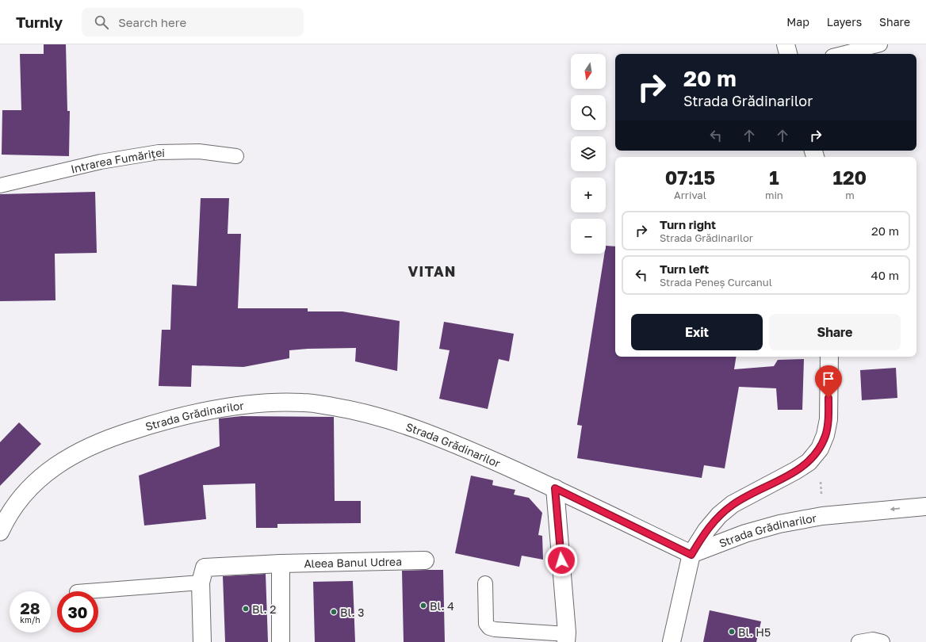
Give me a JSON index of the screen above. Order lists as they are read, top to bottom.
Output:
{
  "streets": {
    "street": ["Strada Grădinarilor", "Aleea Banul Udrea"],
    "lane": ["Intrarea Fumăriței"]
  },
  "districts": ["VITAN"],
  "places": [
    "Bl. 4",
    "Bl. 2",
    "Bl. 3",
    "Bl. H5"
  ],
  "north": "bottom",
  "page": {
    "header": "Turnly",
    "search": "Search here",
    "nav": ["Map", "Layers", "Share"],
    "map_buttons": ["+", "−"],
    "turn": ["20 m", "Strada Grădinarilor"],
    "eta": [
      "07:15",
      "Arrival",
      "1",
      "min",
      "120",
      "m"
    ],
    "list": [
      {
        "name": "Turn right",
        "note": "Strada Grădinarilor",
        "value": "20 m"
      },
      {
        "name": "Turn left",
        "note": "Strada Peneș Curcanul",
        "value": "40 m"
      }
    ],
    "buttons": ["Exit", "Share"],
    "speed": "28 km/h",
    "limit": "30"
  }
}
